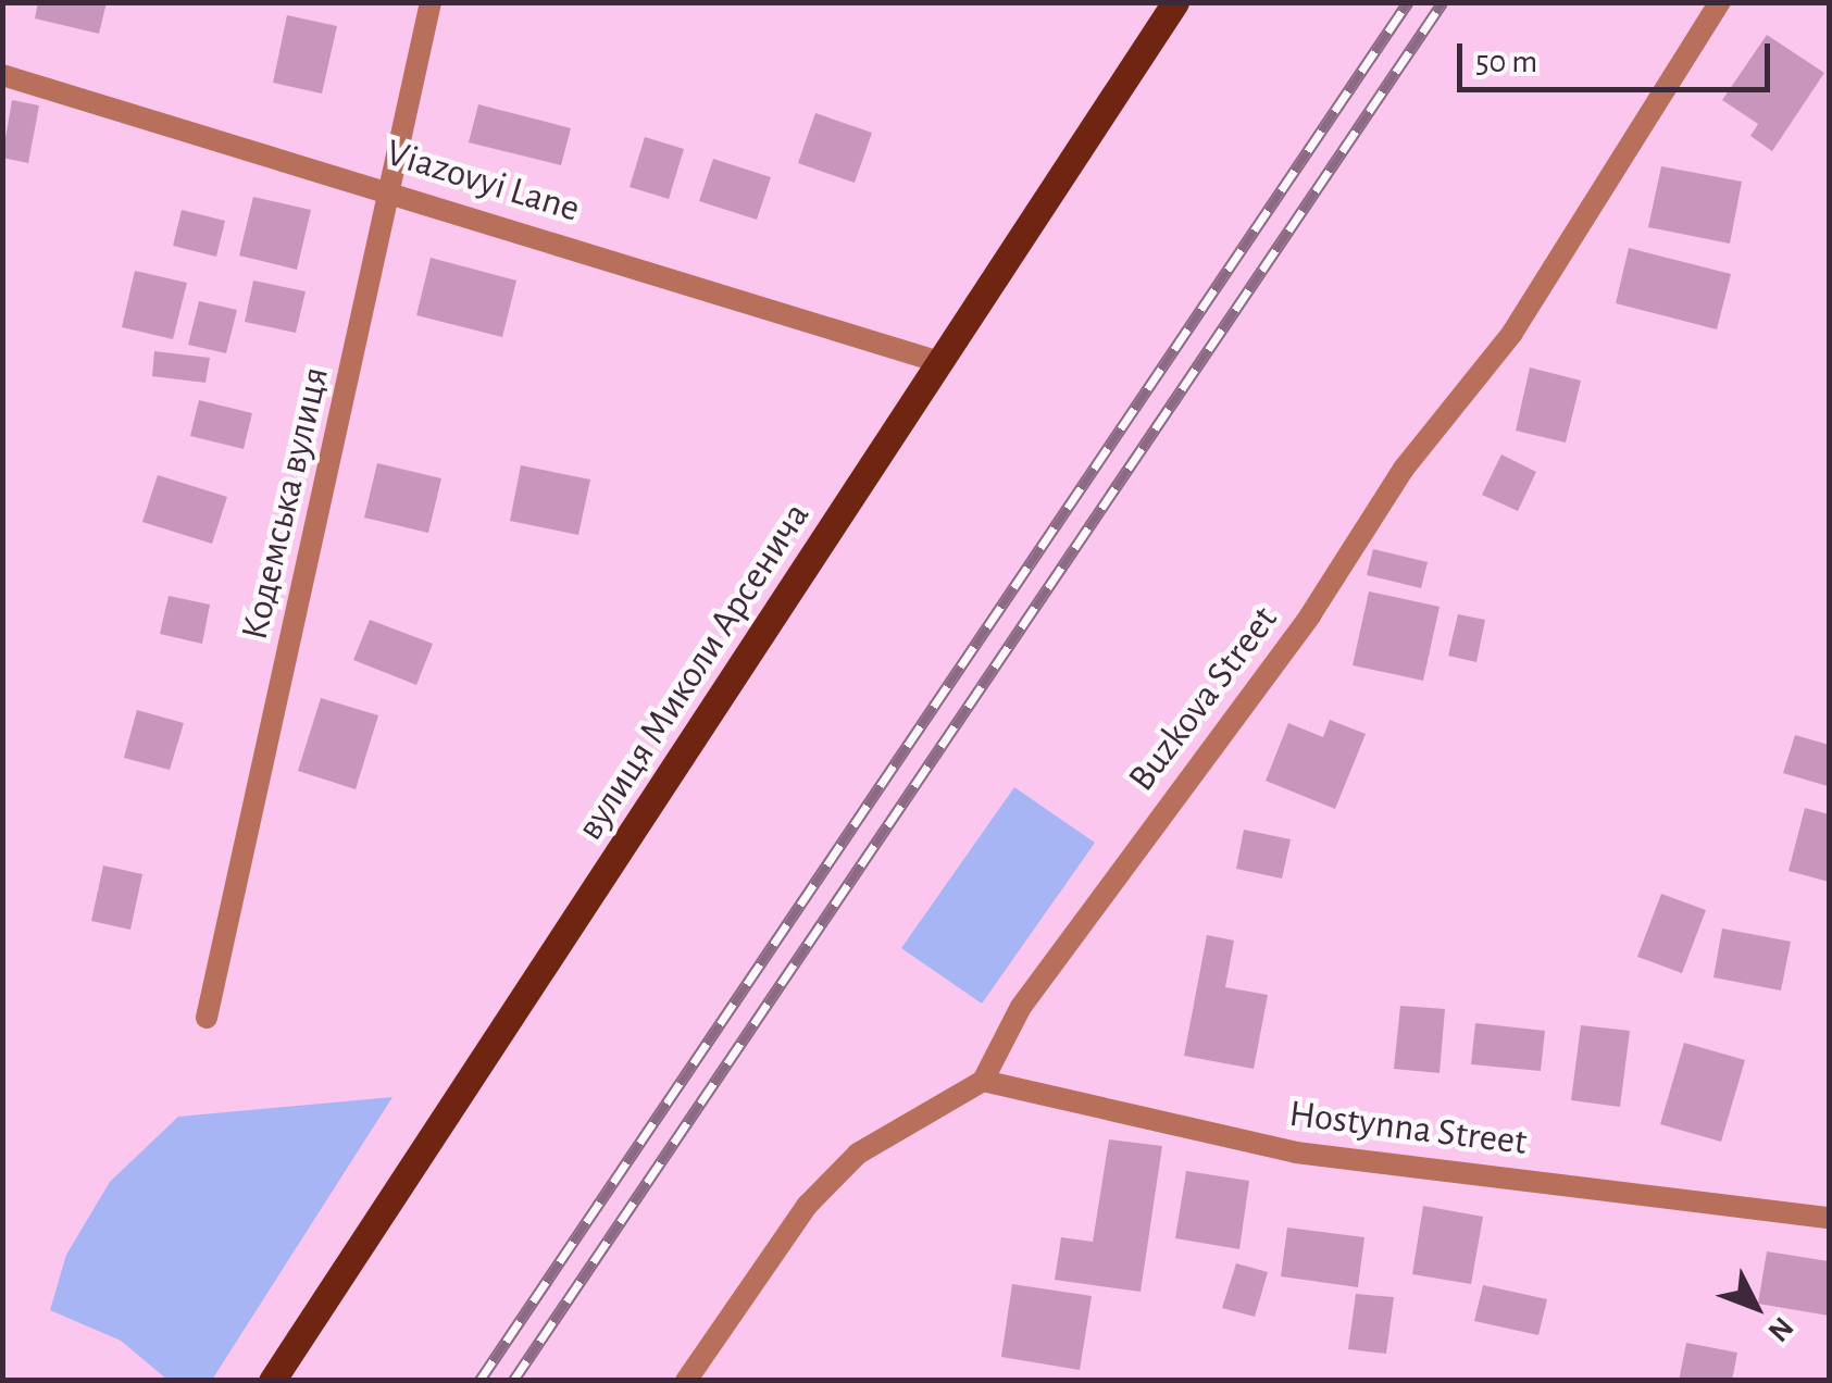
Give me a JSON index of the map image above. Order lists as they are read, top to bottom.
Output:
{
  "streets": {
    "main road": ["вулиця Миколи Арсенича"],
    "street": [
      "Viazovyi Lane",
      "Кодемська вулиця",
      "Buzkova Street",
      "Hostynna Street"
    ]
  },
  "crossings": [
    ["Viazovyi Lane", "Кодемська вулиця"],
    ["Viazovyi Lane", "вулиця Миколи Арсенича"],
    ["Buzkova Street", "Hostynna Street"]
  ],
  "scale_bar": "50 m",
  "north": "bottom right"
}
